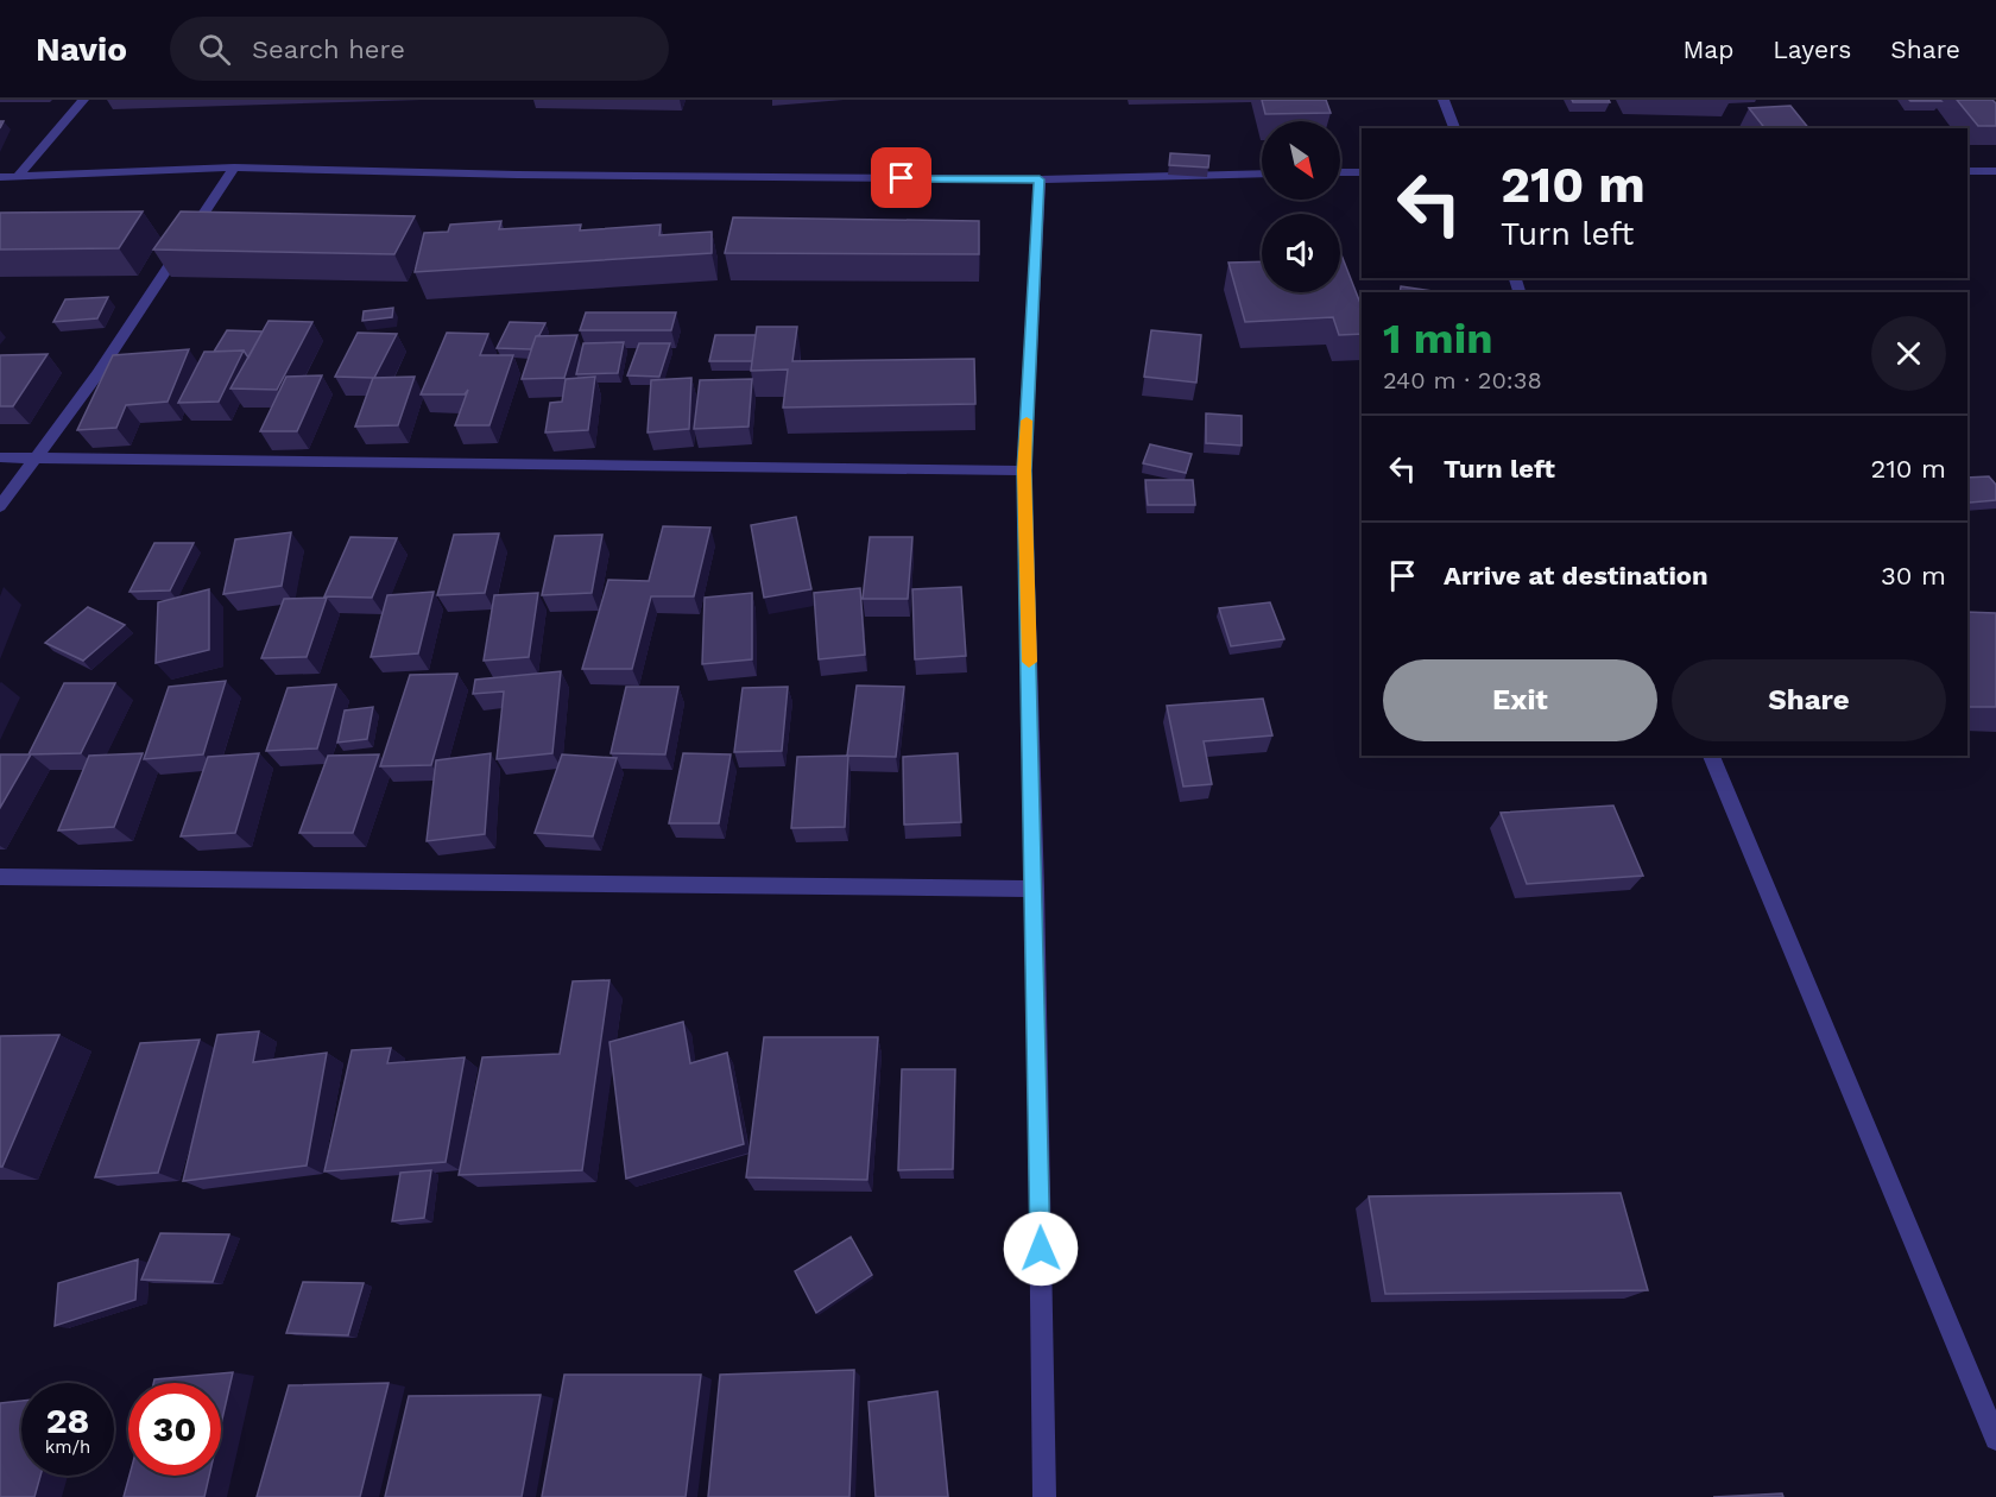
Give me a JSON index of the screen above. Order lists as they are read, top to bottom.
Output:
{
  "north": "bottom right",
  "page": {
    "header": "Navio",
    "search": "Search here",
    "nav": ["Map", "Layers", "Share"],
    "turn": ["210 m", "Turn left"],
    "heading": ["1 min", "240 m · 20:38"],
    "list": [
      {
        "name": "Turn left",
        "value": "210 m"
      },
      {
        "name": "Arrive at destination",
        "value": "30 m"
      }
    ],
    "buttons": ["Exit", "Share"],
    "speed": "28 km/h",
    "limit": "30"
  }
}
